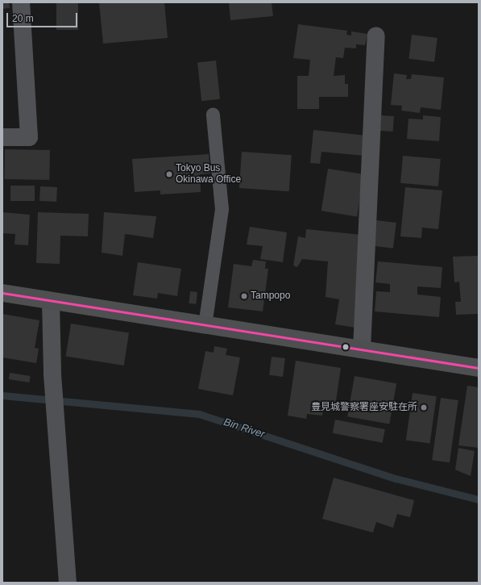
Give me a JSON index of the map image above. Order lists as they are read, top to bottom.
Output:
{
  "water": ["Bin River"],
  "places": ["Tokyo Bus Okinawa Office", "Tampopo", "豊見城警察署座安駐在所"],
  "scale_bar": "20 m"
}
